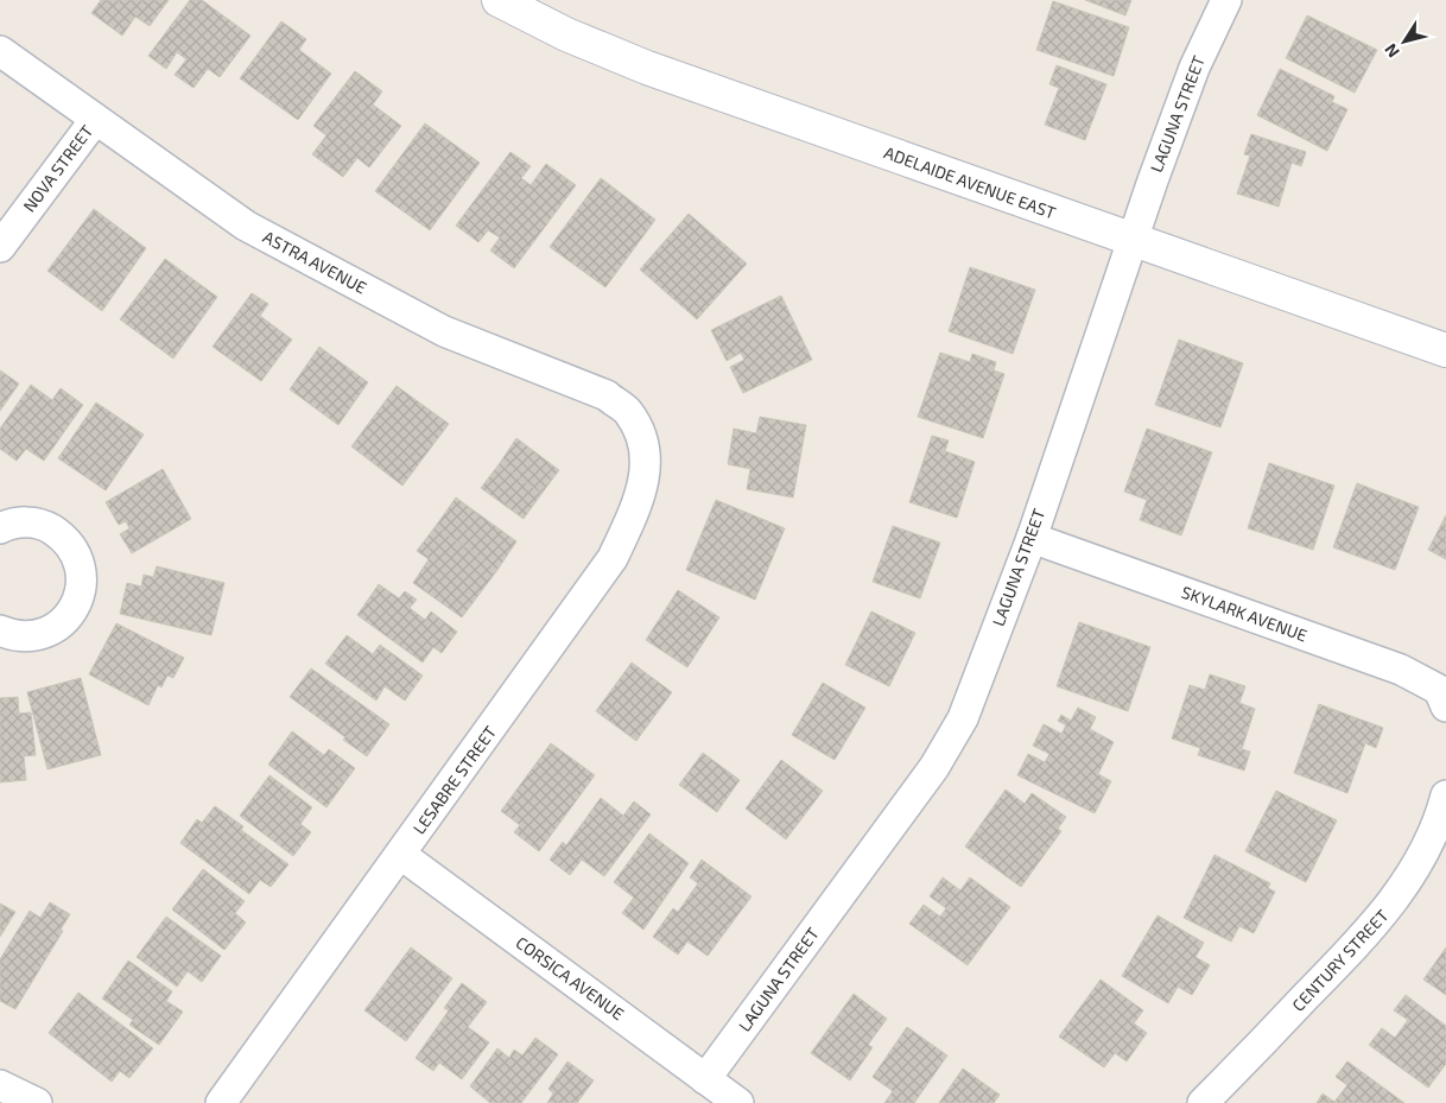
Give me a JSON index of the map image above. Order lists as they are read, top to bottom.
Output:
{
  "streets": {
    "main road": ["ADELAIDE AVENUE EAST"],
    "street": [
      "LAGUNA STREET",
      "NOVA STREET",
      "ASTRA AVENUE",
      "SKYLARK AVENUE",
      "LESABRE STREET",
      "CENTURY STREET",
      "CORSICA AVENUE"
    ]
  },
  "crossings": [
    ["LAGUNA STREET", "ADELAIDE AVENUE EAST"],
    ["LAGUNA STREET", "SKYLARK AVENUE"],
    ["LAGUNA STREET", "CORSICA AVENUE"],
    ["NOVA STREET", "ASTRA AVENUE"],
    ["ASTRA AVENUE", "LESABRE STREET"],
    ["LESABRE STREET", "CORSICA AVENUE"]
  ],
  "north": "bottom left"
}
